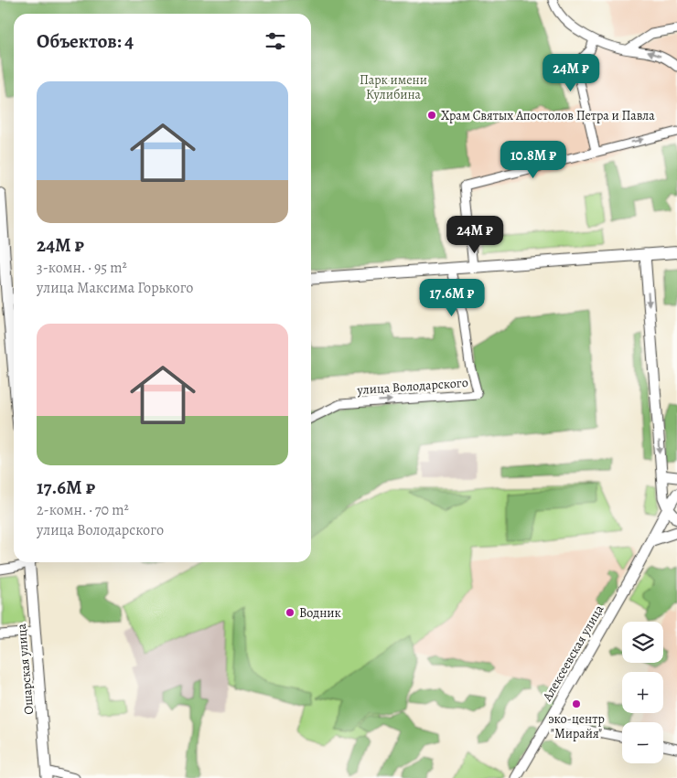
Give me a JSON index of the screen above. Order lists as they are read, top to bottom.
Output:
{
  "streets": {
    "street": ["улица Володарского", "Алексеевская улица", "Ошарская улица"]
  },
  "parks": ["Парк имени Кулибина"],
  "places": ["Храм Святых Апостолов Петра и Павла", "Водник", "эко-центр \"Мирайя\""],
  "page": {
    "heading": "Объектов: 4",
    "price": [
      "24M ₽",
      "10.8M ₽",
      "24M ₽",
      "17.6M ₽"
    ],
    "list": [
      {
        "name": "24M ₽",
        "note": "3-комн. · 95 m² · улица Максима Горького"
      },
      {
        "name": "17.6M ₽",
        "note": "2-комн. · 70 m² · улица Володарского"
      }
    ],
    "map_buttons": ["+", "−"]
  }
}
